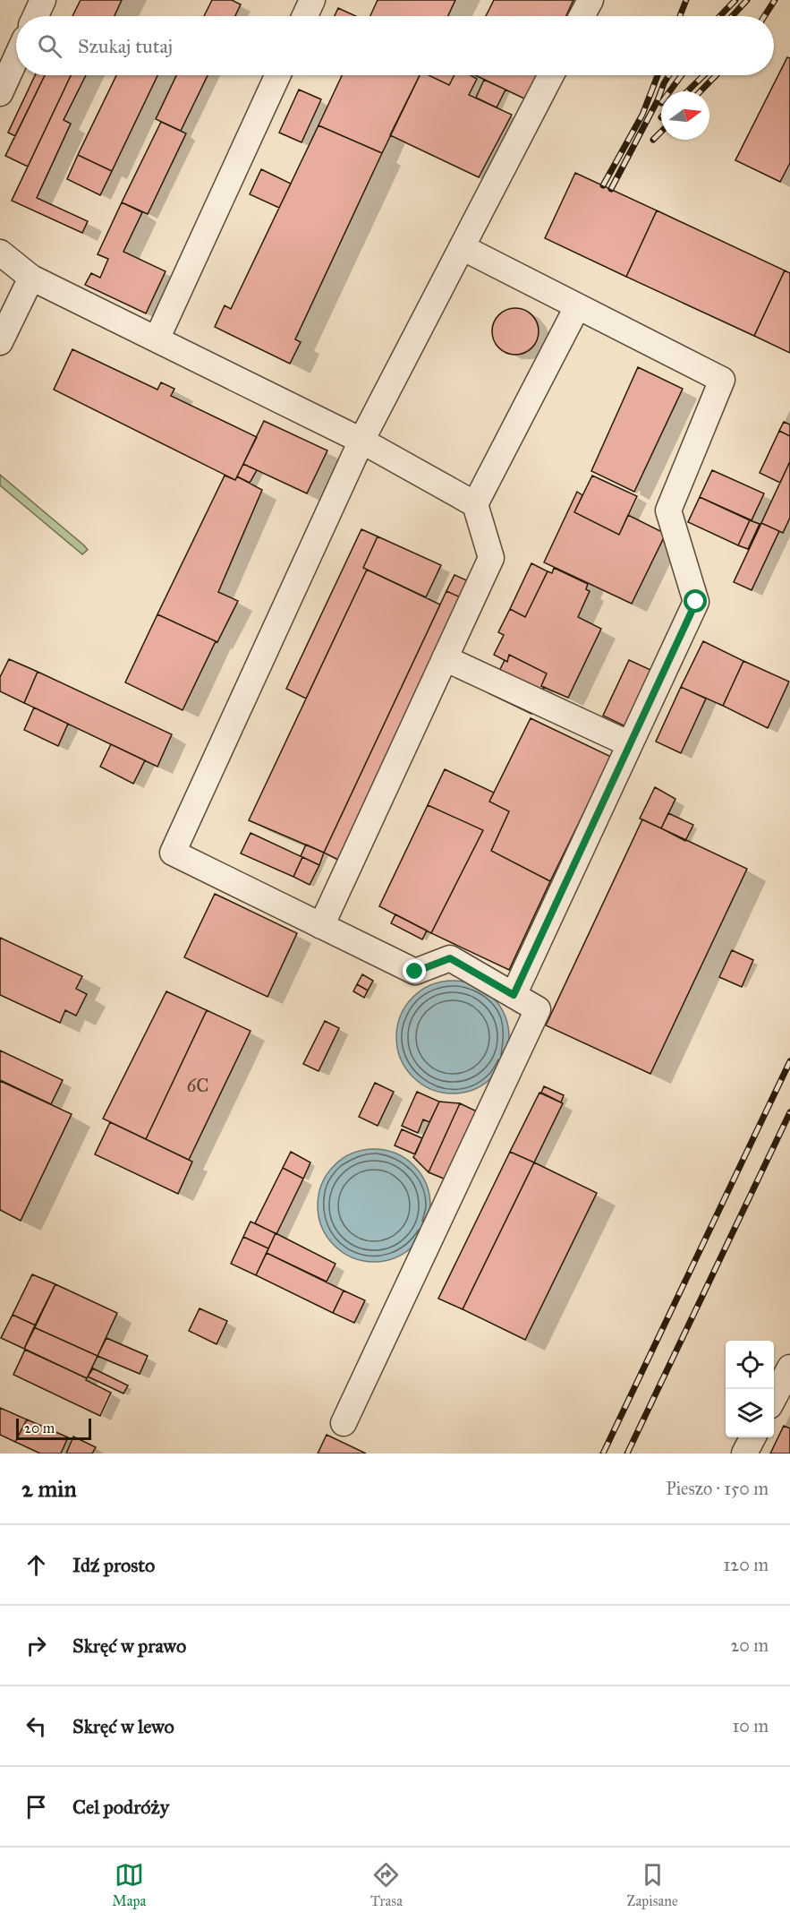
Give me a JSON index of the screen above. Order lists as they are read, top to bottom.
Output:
{
  "house_numbers": ["6C"],
  "scale_bar": "20 m",
  "north": "right",
  "page": {
    "search": "Szukaj tutaj",
    "scale": "20 m",
    "heading": ["2 min", "Pieszo · 150 m"],
    "list": [
      ["Idź prosto", "120 m"],
      ["Skręć w prawo", "20 m"],
      ["Skręć w lewo", "10 m"],
      "Cel podróży"
    ],
    "nav": ["Mapa", "Trasa", "Zapisane"]
  }
}
